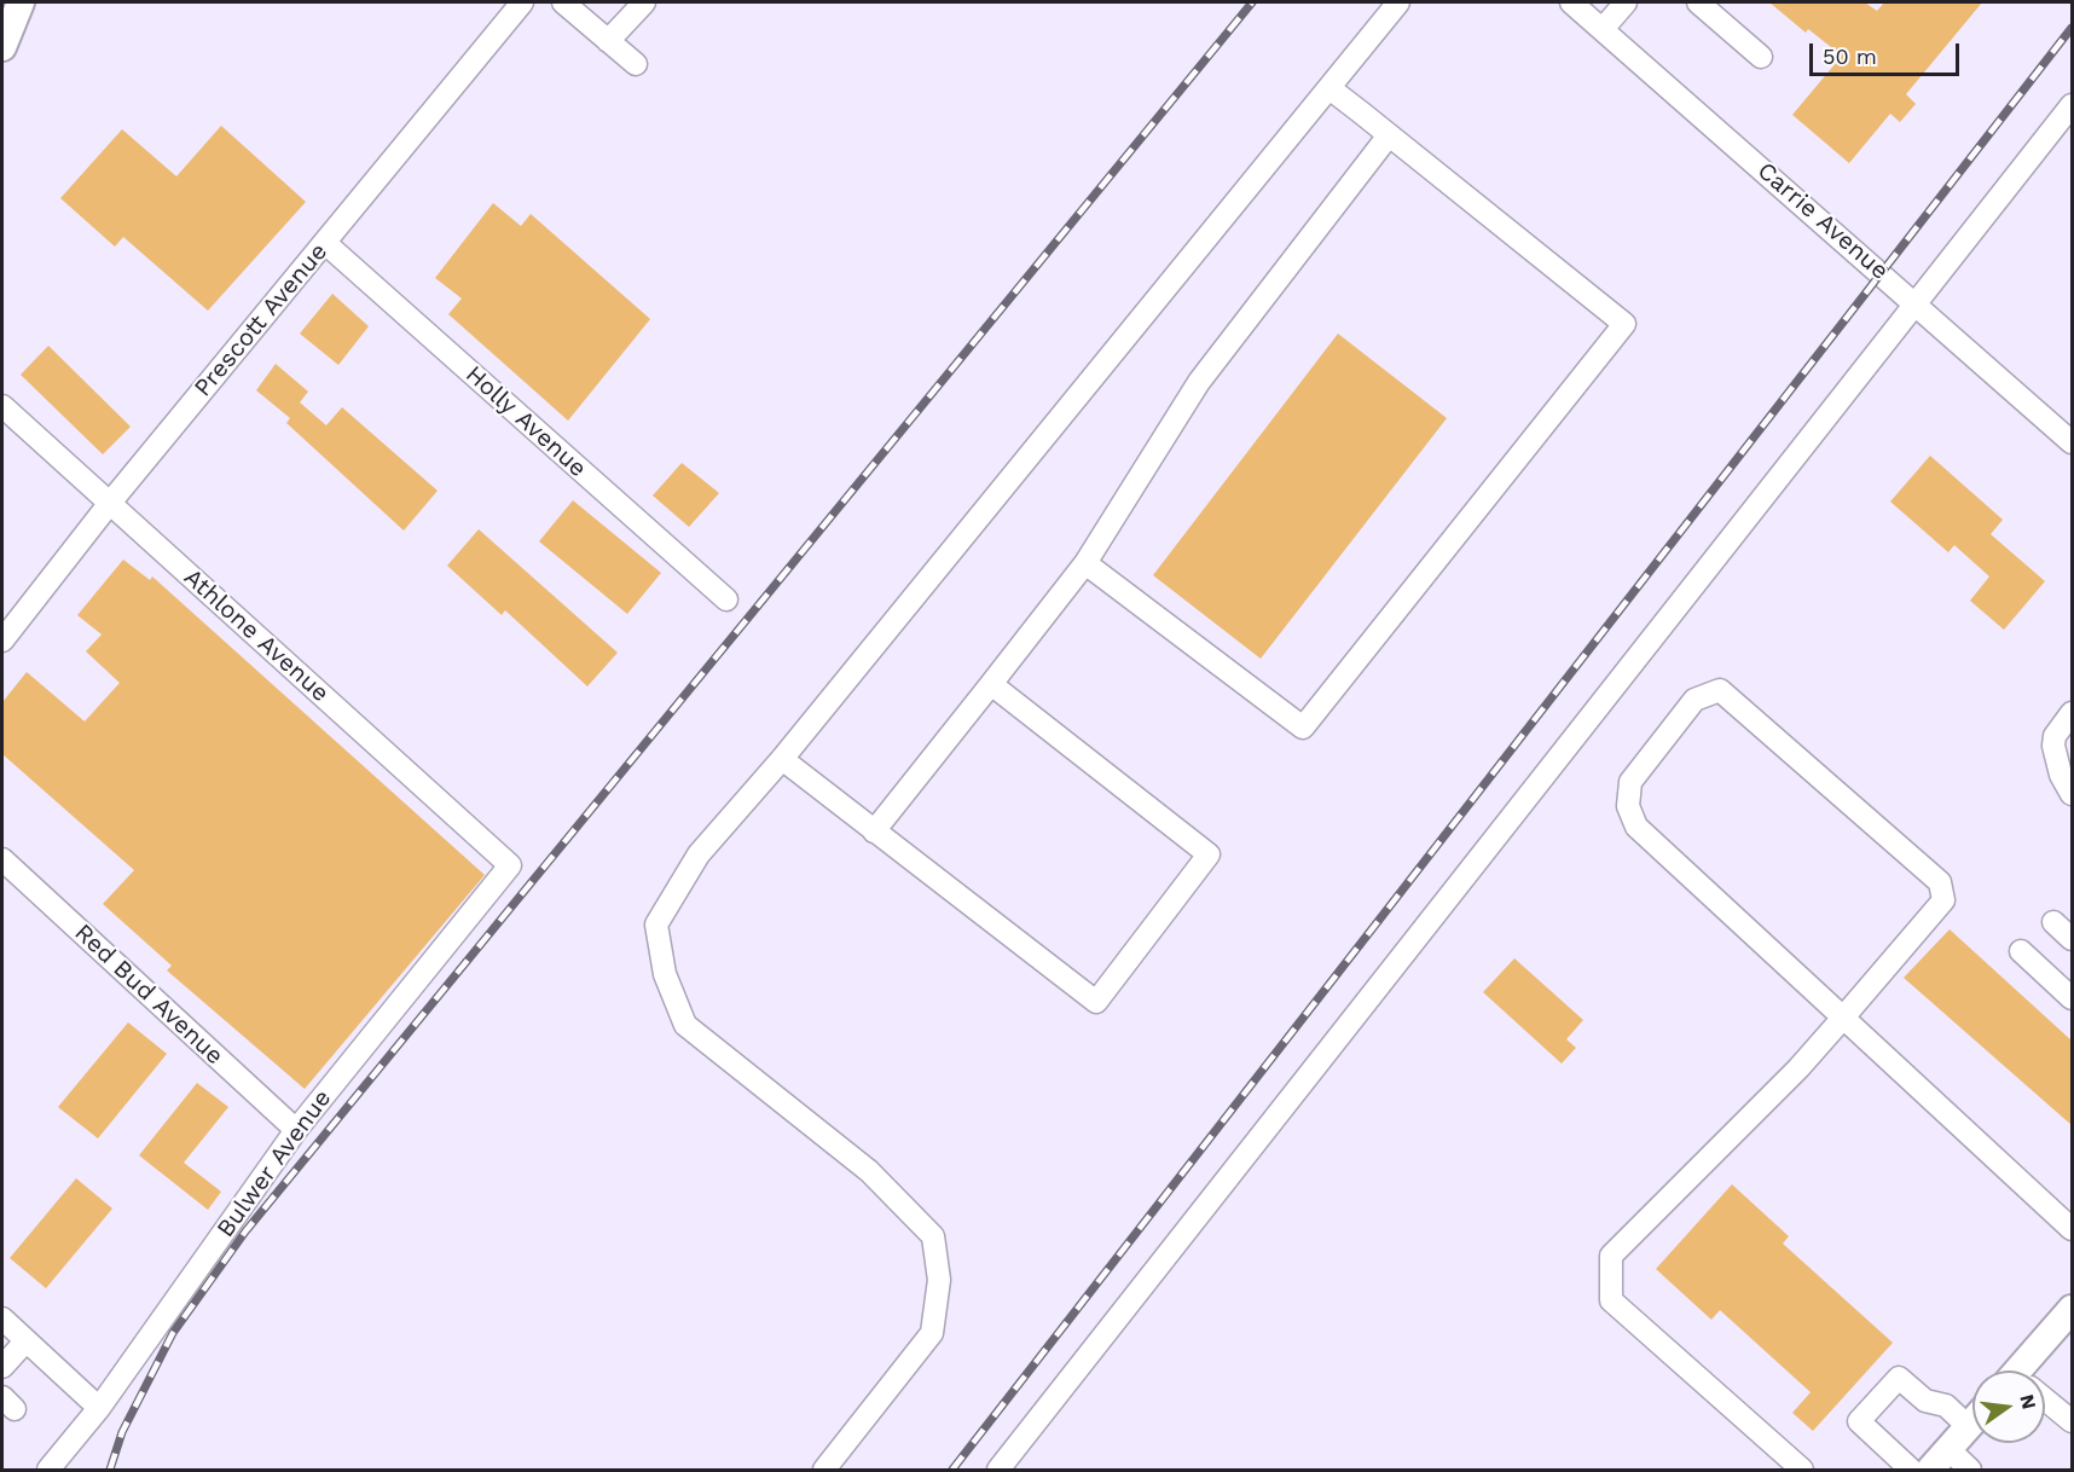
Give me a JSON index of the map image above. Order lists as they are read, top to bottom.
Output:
{
  "streets": {
    "street": [
      "Carrie Avenue",
      "Prescott Avenue",
      "Holly Avenue",
      "Athlone Avenue",
      "Red Bud Avenue",
      "Bulwer Avenue"
    ]
  },
  "crossings": [
    ["Prescott Avenue", "Holly Avenue"],
    ["Prescott Avenue", "Athlone Avenue"],
    ["Athlone Avenue", "Bulwer Avenue"],
    ["Red Bud Avenue", "Bulwer Avenue"]
  ],
  "scale_bar": "50 m",
  "north": "right"
}
